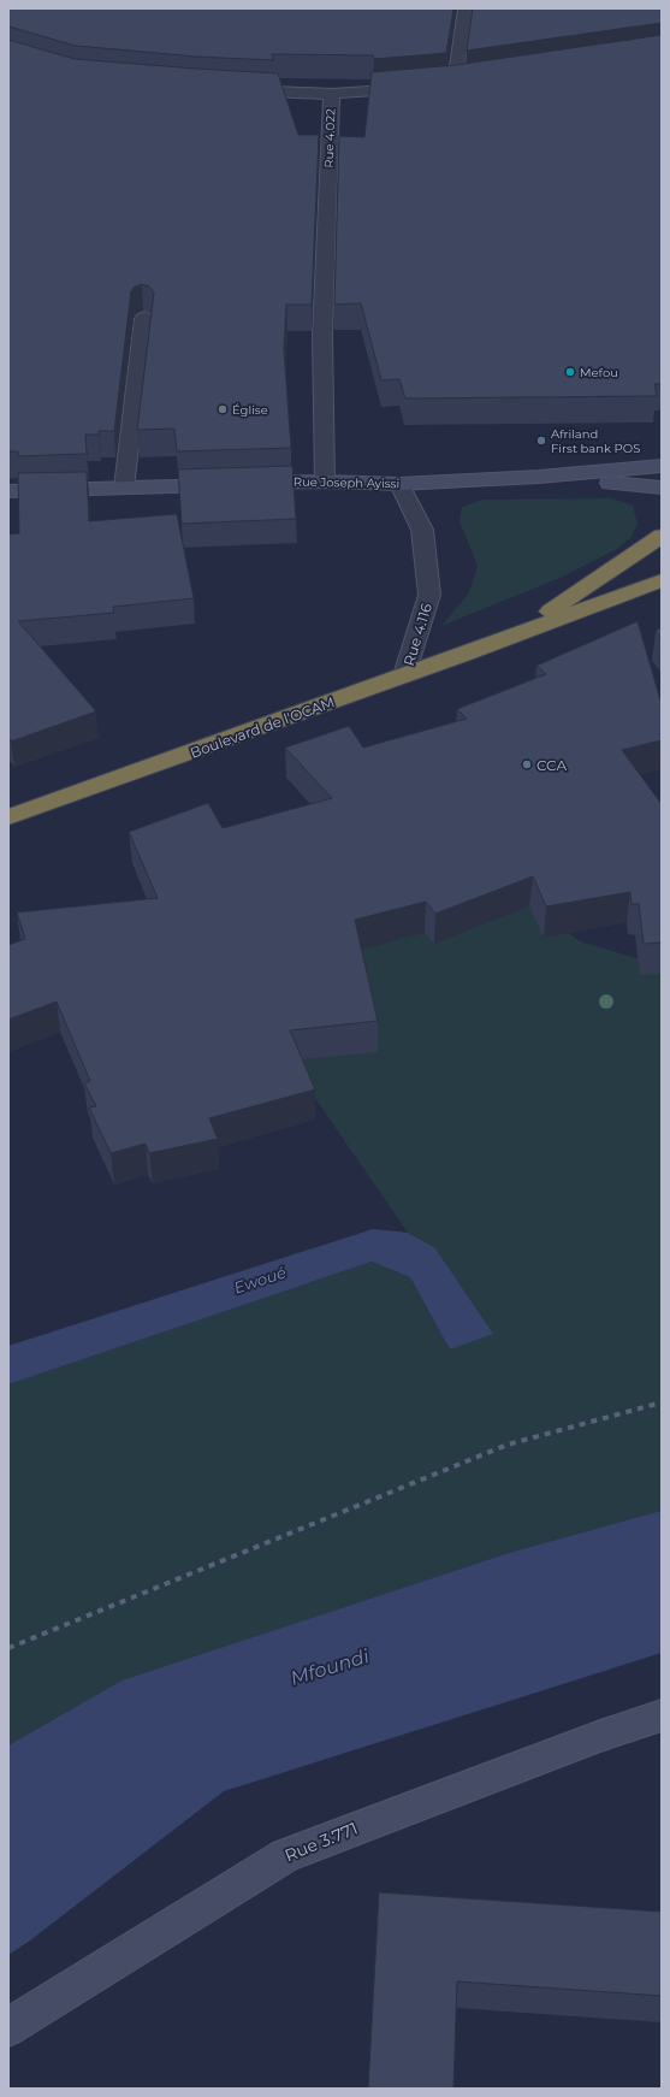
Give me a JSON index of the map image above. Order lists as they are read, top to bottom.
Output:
{
  "streets": {
    "highway": ["Boulevard de l'OCAM"],
    "main road": ["Rue Joseph Ayissi", "Rue 3.771"],
    "street": ["Rue 4.022", "Rue 4.116"]
  },
  "crossings": [
    ["Rue 4.022", "Rue Joseph Ayissi"],
    ["Rue Joseph Ayissi", "Rue 4.116"],
    ["Rue 4.116", "Boulevard de l'OCAM"]
  ],
  "water": ["Ewoué", "Mfoundi"],
  "places": [
    "Mefou",
    "Église",
    "Afriland First bank POS",
    "CCA"
  ]
}
